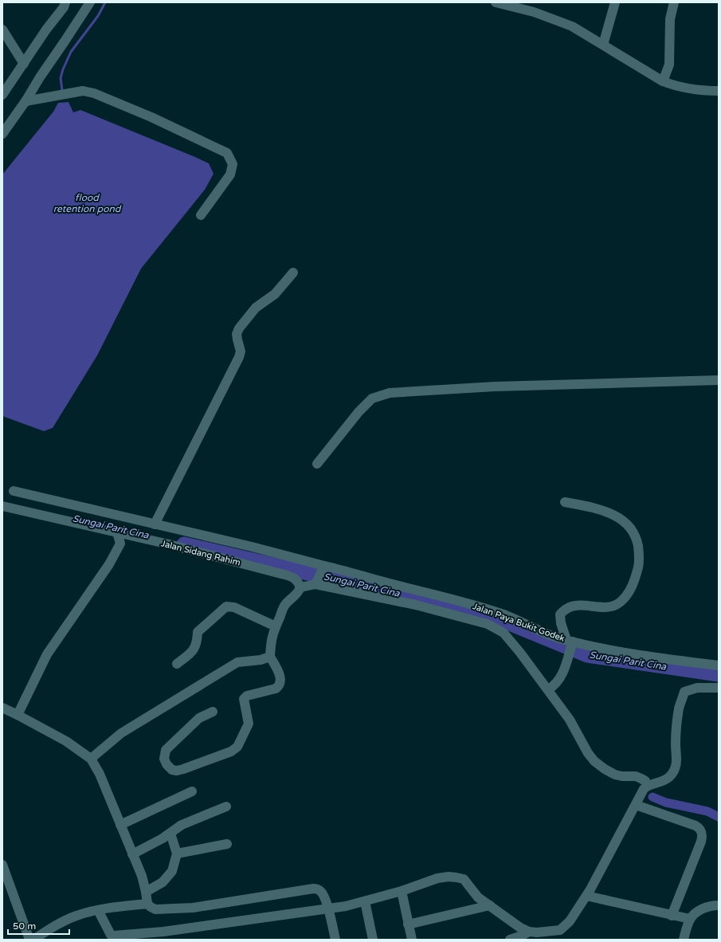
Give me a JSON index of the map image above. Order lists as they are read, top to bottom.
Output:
{
  "streets": {
    "street": ["Jalan Sidang Rahim", "Jalan Paya Bukit Godek"]
  },
  "water": ["flood retention pond", "Sungai Parit Cina"],
  "scale_bar": "50 m"
}
